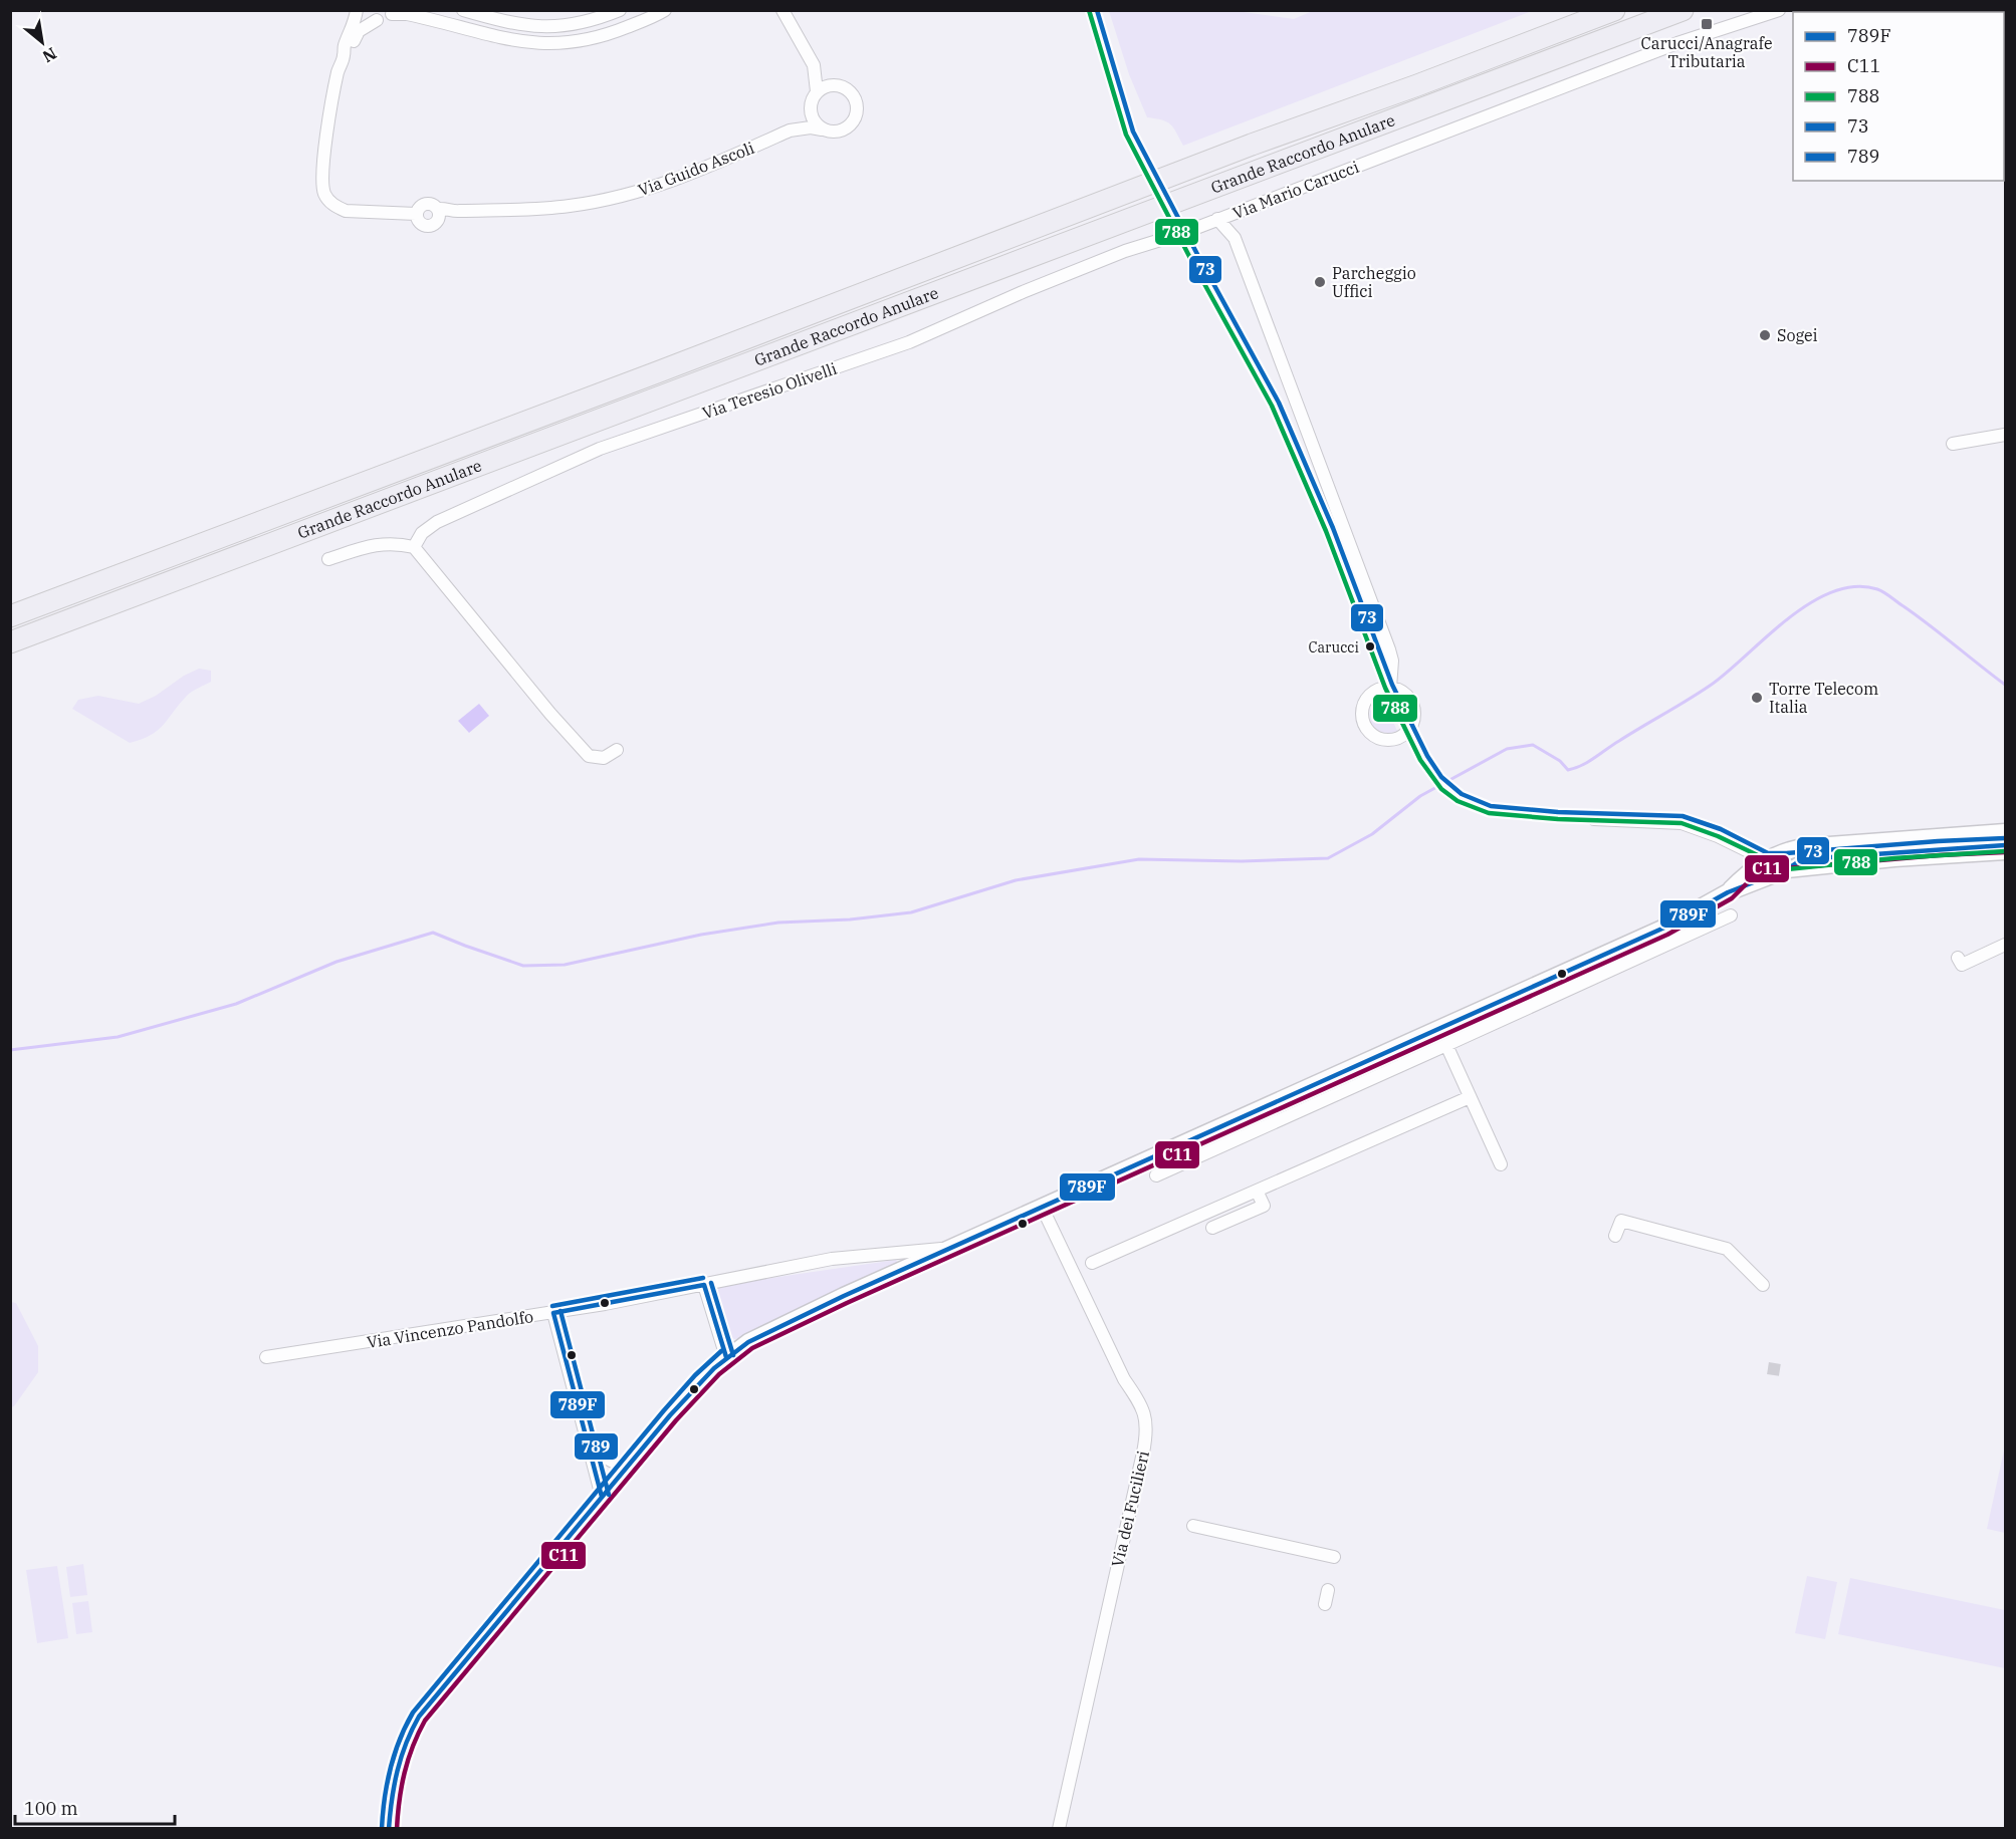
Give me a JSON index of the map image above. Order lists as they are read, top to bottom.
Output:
{
  "streets": {
    "highway": ["Grande Raccordo Anulare"],
    "street": [
      "Via Guido Ascoli",
      "Via Mario Carucci",
      "Via Teresio Olivelli",
      "Via Vincenzo Pandolfo",
      "Via dei Fucilieri"
    ]
  },
  "crossings": [
    ["Via Mario Carucci", "Via Teresio Olivelli"]
  ],
  "places": {
    "transit": ["Carucci/Anagrafe Tributaria"],
    "other": [
      "Parcheggio Uffici",
      "Sogei",
      "Carucci",
      "Torre Telecom Italia"
    ]
  },
  "lines": [
    "transit line 788",
    "transit line 73",
    "transit line 789F",
    "transit line C11",
    "transit line 789"
  ],
  "legend": [
    "789F",
    "C11",
    "788",
    "73",
    "789"
  ],
  "scale_bar": "100 m",
  "north": "bottom right"
}
